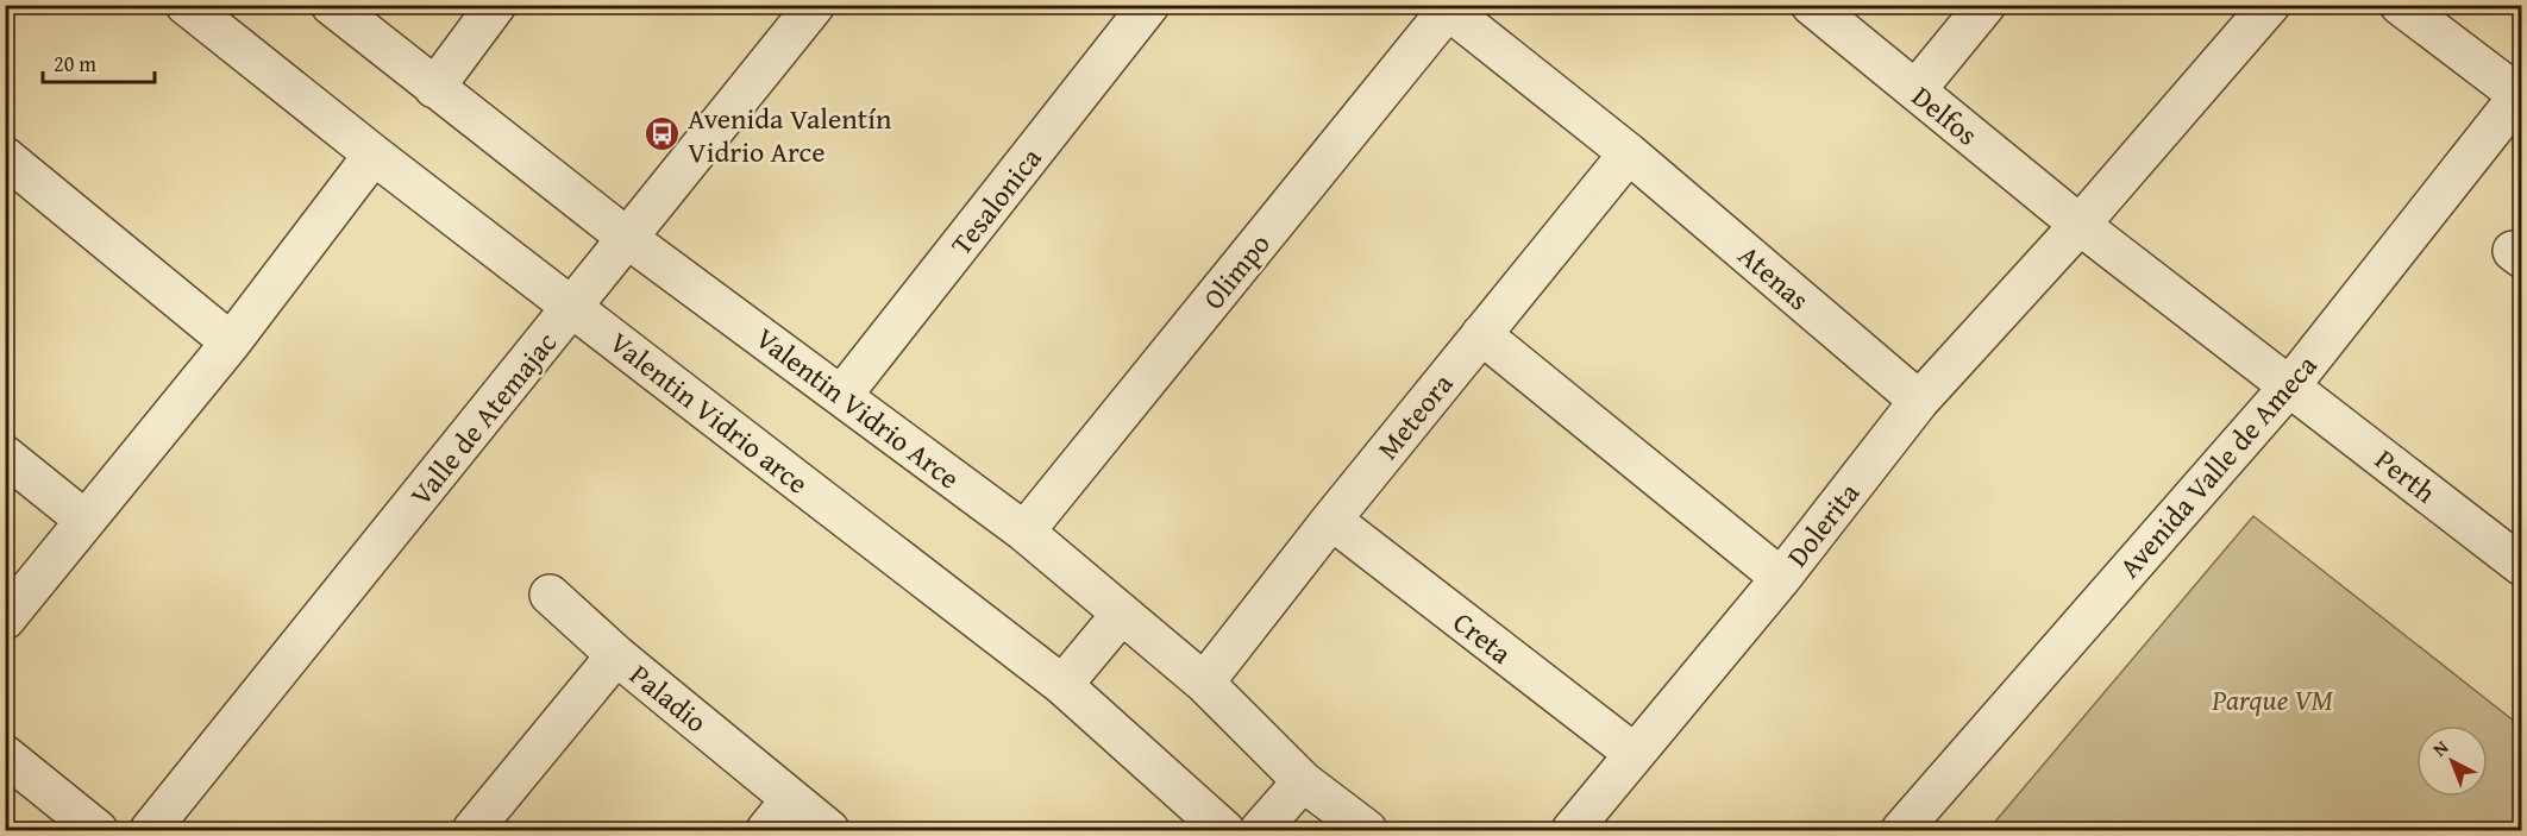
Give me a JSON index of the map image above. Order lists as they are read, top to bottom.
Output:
{
  "streets": {
    "street": [
      "Delfos",
      "Tesalonica",
      "Olimpo",
      "Atenas",
      "Valentin Vidrio Arce",
      "Valentin Vidrio arce",
      "Meteora",
      "Valle de Atemajac",
      "Avenida Valle de Ameca",
      "Perth",
      "Dolerita",
      "Creta",
      "Paladio"
    ]
  },
  "crossings": [
    ["Delfos", "Avenida Valle de Ameca"],
    ["Delfos", "Perth"],
    ["Delfos", "Dolerita"],
    ["Tesalonica", "Valentin Vidrio Arce"],
    ["Olimpo", "Atenas"],
    ["Olimpo", "Valentin Vidrio Arce"],
    ["Atenas", "Meteora"],
    ["Atenas", "Dolerita"],
    ["Valentin Vidrio Arce", "Meteora"],
    ["Valentin Vidrio Arce", "Valle de Atemajac"],
    ["Valentin Vidrio arce", "Valle de Atemajac"],
    ["Meteora", "Creta"],
    ["Avenida Valle de Ameca", "Perth"],
    ["Dolerita", "Creta"]
  ],
  "parks": ["Parque VM"],
  "places": {
    "bus stop": ["Avenida Valentín Vidrio Arce"]
  },
  "scale_bar": "20 m",
  "north": "top left"
}
